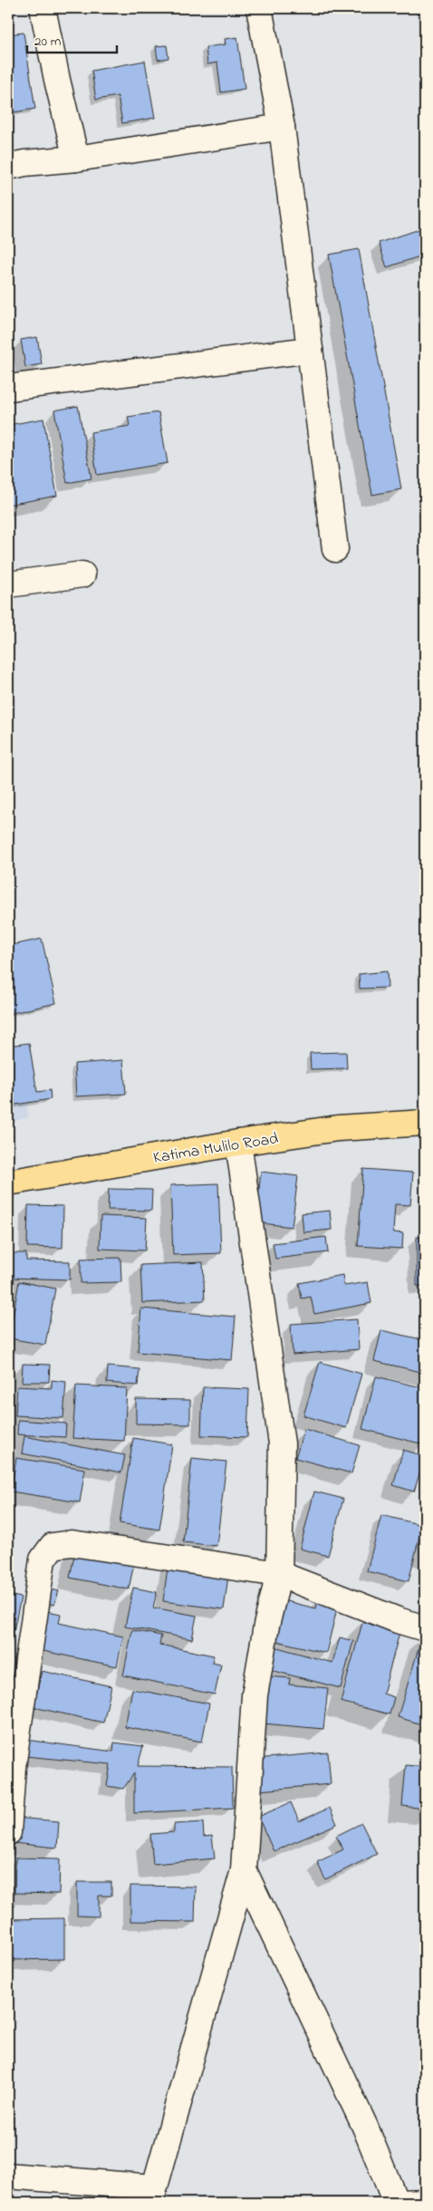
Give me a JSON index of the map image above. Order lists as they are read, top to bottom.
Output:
{
  "streets": {
    "main road": ["Katima Mulilo Road"]
  },
  "scale_bar": "20 m"
}
